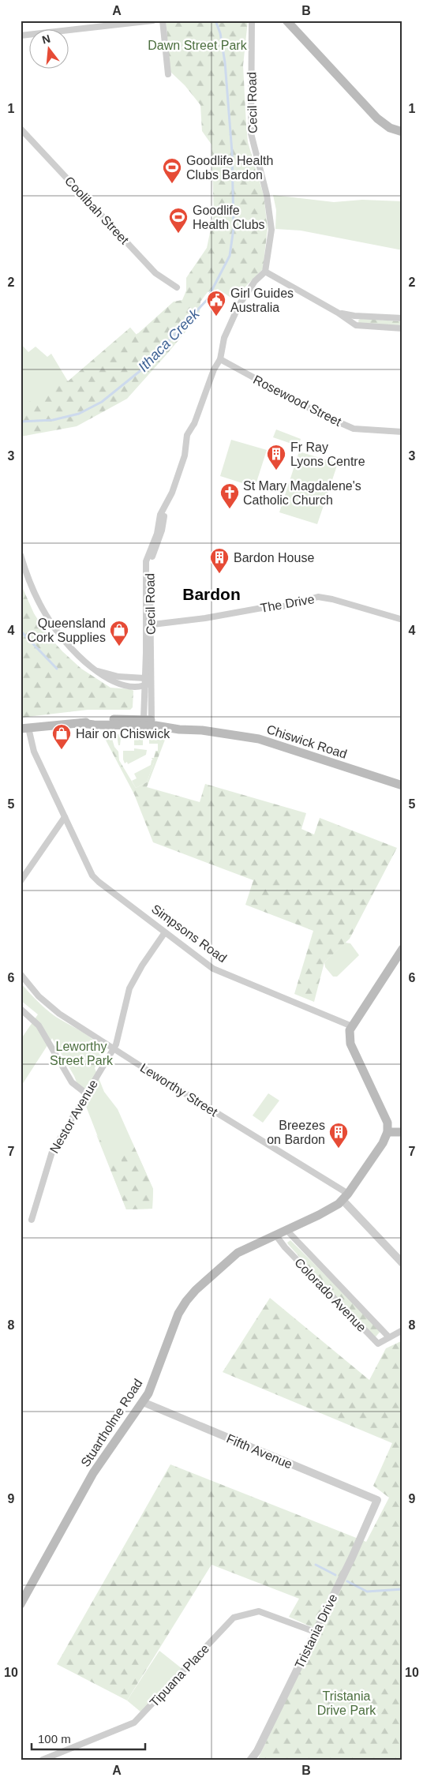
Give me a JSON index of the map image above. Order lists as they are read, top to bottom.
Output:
{
  "streets": {
    "main road": ["Chiswick Road", "Stuartholme Road"],
    "street": [
      "Cecil Road",
      "Coolibah Street",
      "Rosewood Street",
      "The Drive",
      "Simpsons Road",
      "Leworthy Street",
      "Nestor Avenue",
      "Colorado Avenue",
      "Fifth Avenue",
      "Tristania Drive",
      "Tipuana Place"
    ]
  },
  "crossings": [
    ["Cecil Road", "Rosewood Street"],
    ["Cecil Road", "The Drive"],
    ["Cecil Road", "Chiswick Road"],
    ["Chiswick Road", "Simpsons Road"],
    ["Simpsons Road", "Nestor Avenue"],
    ["Leworthy Street", "Nestor Avenue"],
    ["Leworthy Street", "Stuartholme Road"],
    ["Colorado Avenue", "Stuartholme Road"],
    ["Stuartholme Road", "Fifth Avenue"],
    ["Fifth Avenue", "Tristania Drive"],
    ["Tristania Drive", "Tipuana Place"]
  ],
  "districts": ["Bardon"],
  "water": ["Ithaca Creek"],
  "parks": ["Dawn Street Park", "Leworthy Street Park", "Tristania Drive Park"],
  "places": {
    "sports": ["Goodlife Health Clubs Bardon", "Goodlife Health Clubs"],
    "public building": ["Girl Guides Australia"],
    "building": ["Fr Ray Lyons Centre", "Bardon House", "Breezes on Bardon"],
    "church": ["St Mary Magdalene's Catholic Church"],
    "shop": ["Queensland Cork Supplies", "Hair on Chiswick"]
  },
  "scale_bar": "100 m",
  "north": "top",
  "grid": {
    "columns": ["A", "B"],
    "rows": [
      "1",
      "2",
      "3",
      "4",
      "5",
      "6",
      "7",
      "8",
      "9",
      "10"
    ]
  }
}
